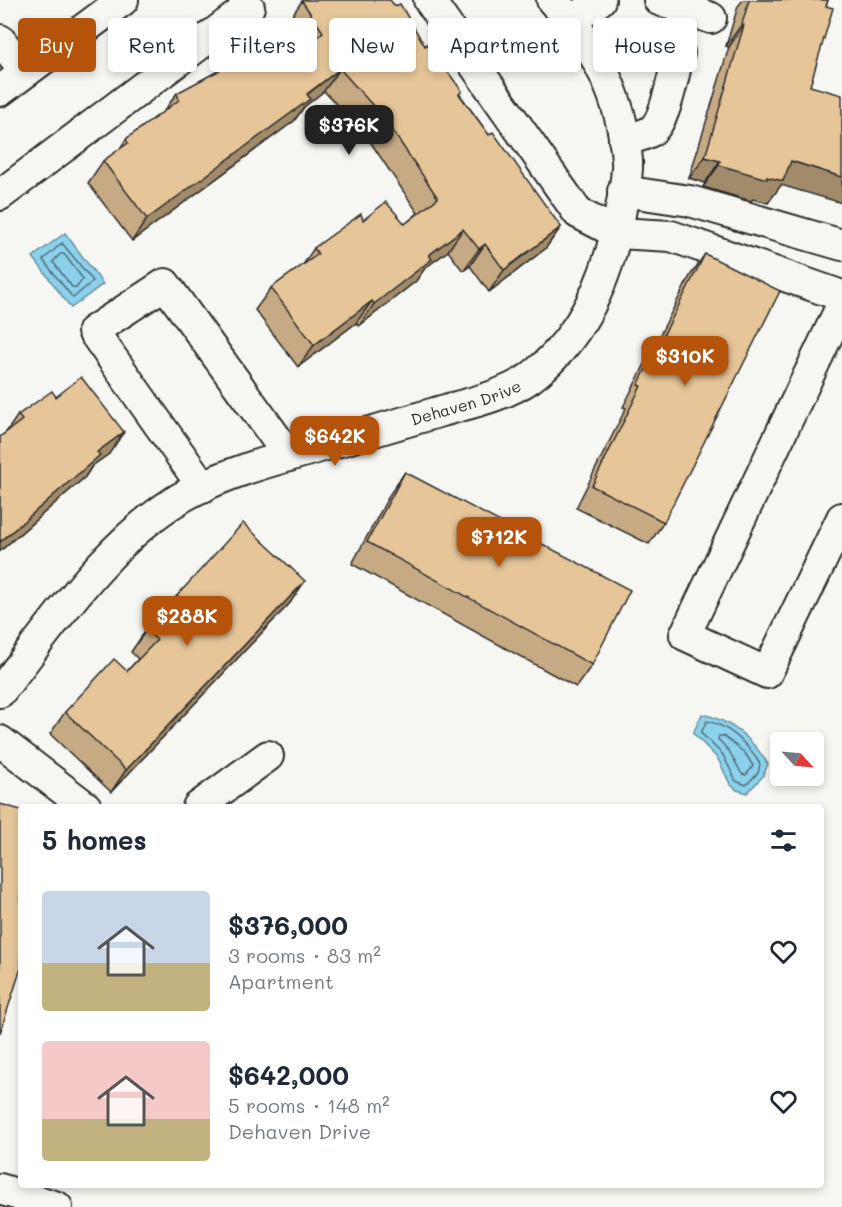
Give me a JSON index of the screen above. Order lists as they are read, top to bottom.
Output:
{
  "streets": {
    "street": ["Dehaven Drive"]
  },
  "north": "bottom right",
  "page": {
    "chip": [
      "Buy",
      "Rent",
      "Filters",
      "New",
      "Apartment",
      "House"
    ],
    "price": [
      "$376K",
      "$310K",
      "$642K",
      "$712K",
      "$288K"
    ],
    "heading": "5 homes",
    "list": [
      {
        "name": "$376,000",
        "note": "3 rooms · 83 m² · Apartment"
      },
      {
        "name": "$642,000",
        "note": "5 rooms · 148 m² · Dehaven Drive"
      }
    ]
  }
}
